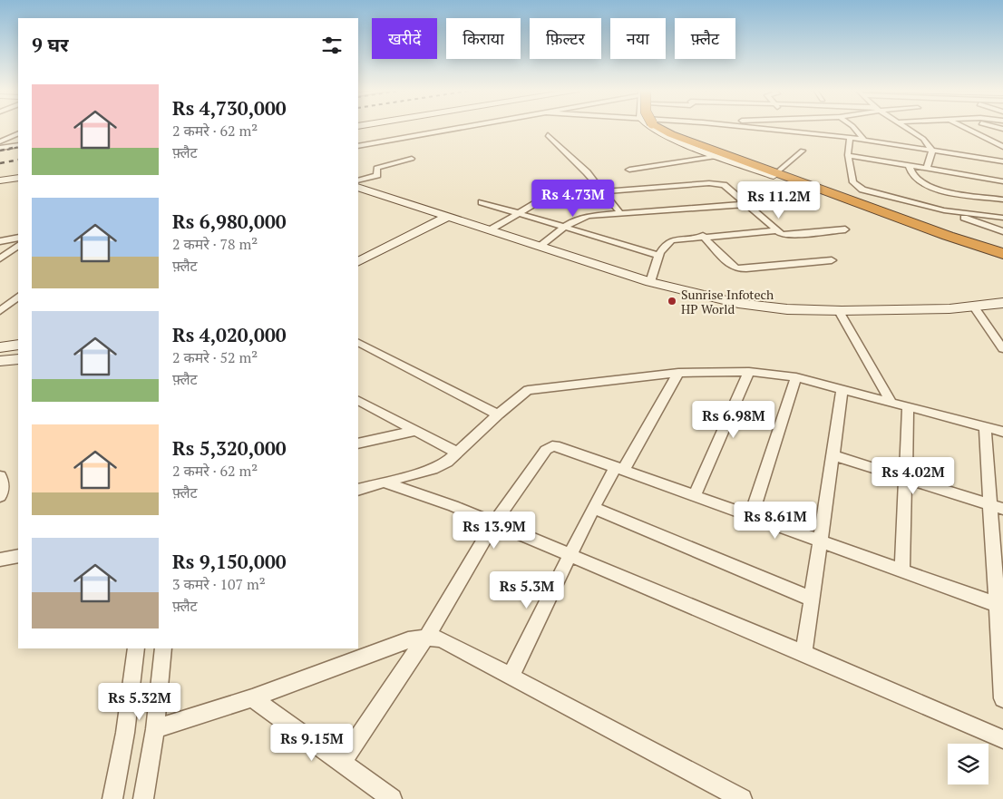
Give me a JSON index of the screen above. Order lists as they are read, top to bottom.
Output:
{
  "places": ["Sunrise Infotech HP World"],
  "page": {
    "chip": [
      "खरीदें",
      "किराया",
      "फ़िल्टर",
      "नया",
      "फ़्लैट"
    ],
    "heading": "9 घर",
    "list": [
      {
        "name": "Rs 4,730,000",
        "note": "2 कमरे · 62 m² · फ़्लैट"
      },
      {
        "name": "Rs 6,980,000",
        "note": "2 कमरे · 78 m² · फ़्लैट"
      },
      {
        "name": "Rs 4,020,000",
        "note": "2 कमरे · 52 m² · फ़्लैट"
      },
      {
        "name": "Rs 5,320,000",
        "note": "2 कमरे · 62 m² · फ़्लैट"
      },
      {
        "name": "Rs 9,150,000",
        "note": "3 कमरे · 107 m² · फ़्लैट"
      }
    ],
    "price": [
      "Rs 4.73M",
      "Rs 11.2M",
      "Rs 6.98M",
      "Rs 4.02M",
      "Rs 8.61M",
      "Rs 13.9M",
      "Rs 5.3M",
      "Rs 5.32M",
      "Rs 9.15M"
    ]
  }
}
